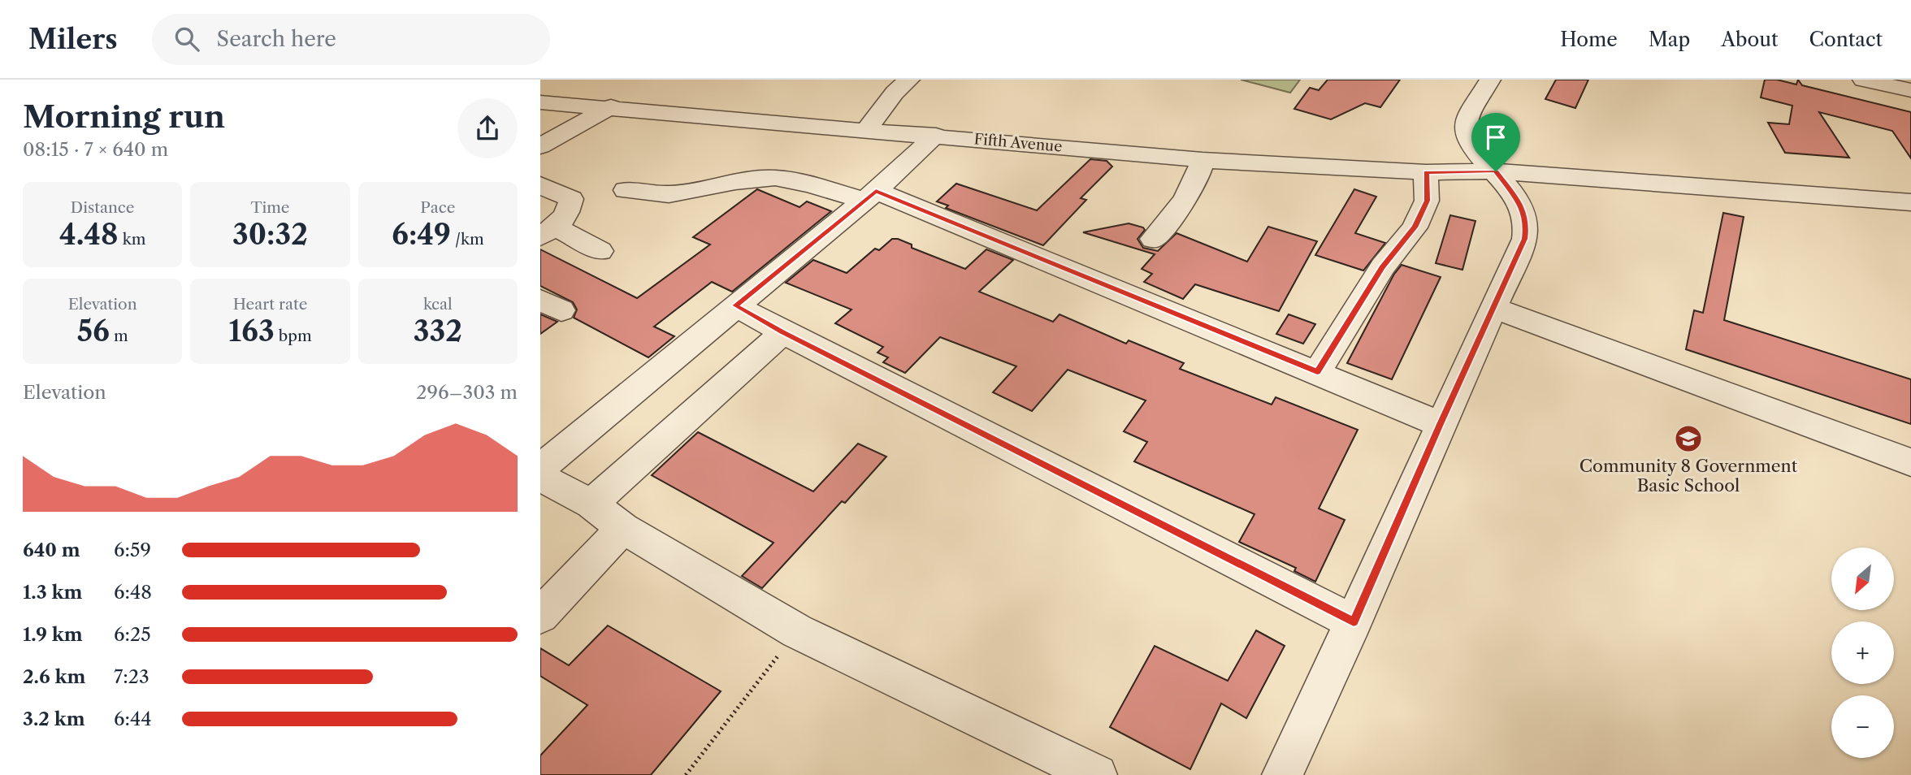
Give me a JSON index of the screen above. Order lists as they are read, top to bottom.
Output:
{
  "streets": {
    "street": ["Fifth Avenue"]
  },
  "places": {
    "school or university": ["Community 8 Government Basic School"]
  },
  "north": "bottom left",
  "page": {
    "header": "Milers",
    "search": "Search here",
    "nav": [
      "Home",
      "Map",
      "About",
      "Contact"
    ],
    "heading": ["Morning run", "08:15 · 7 × 640 m"],
    "stats": [
      ["Distance", "4.48 km"],
      ["Time", "30:32"],
      ["Pace", "6:49 /km"],
      ["Elevation", "56 m"],
      ["Heart rate", "163 bpm"],
      ["kcal", "332"]
    ],
    "chart": ["Elevation", "296–303 m"],
    "list": [
      {
        "name": "640 m",
        "note": "6:59"
      },
      {
        "name": "1.3 km",
        "note": "6:48"
      },
      {
        "name": "1.9 km",
        "note": "6:25"
      },
      {
        "name": "2.6 km",
        "note": "7:23"
      },
      {
        "name": "3.2 km",
        "note": "6:44"
      }
    ],
    "map_buttons": ["+", "−"]
  }
}
